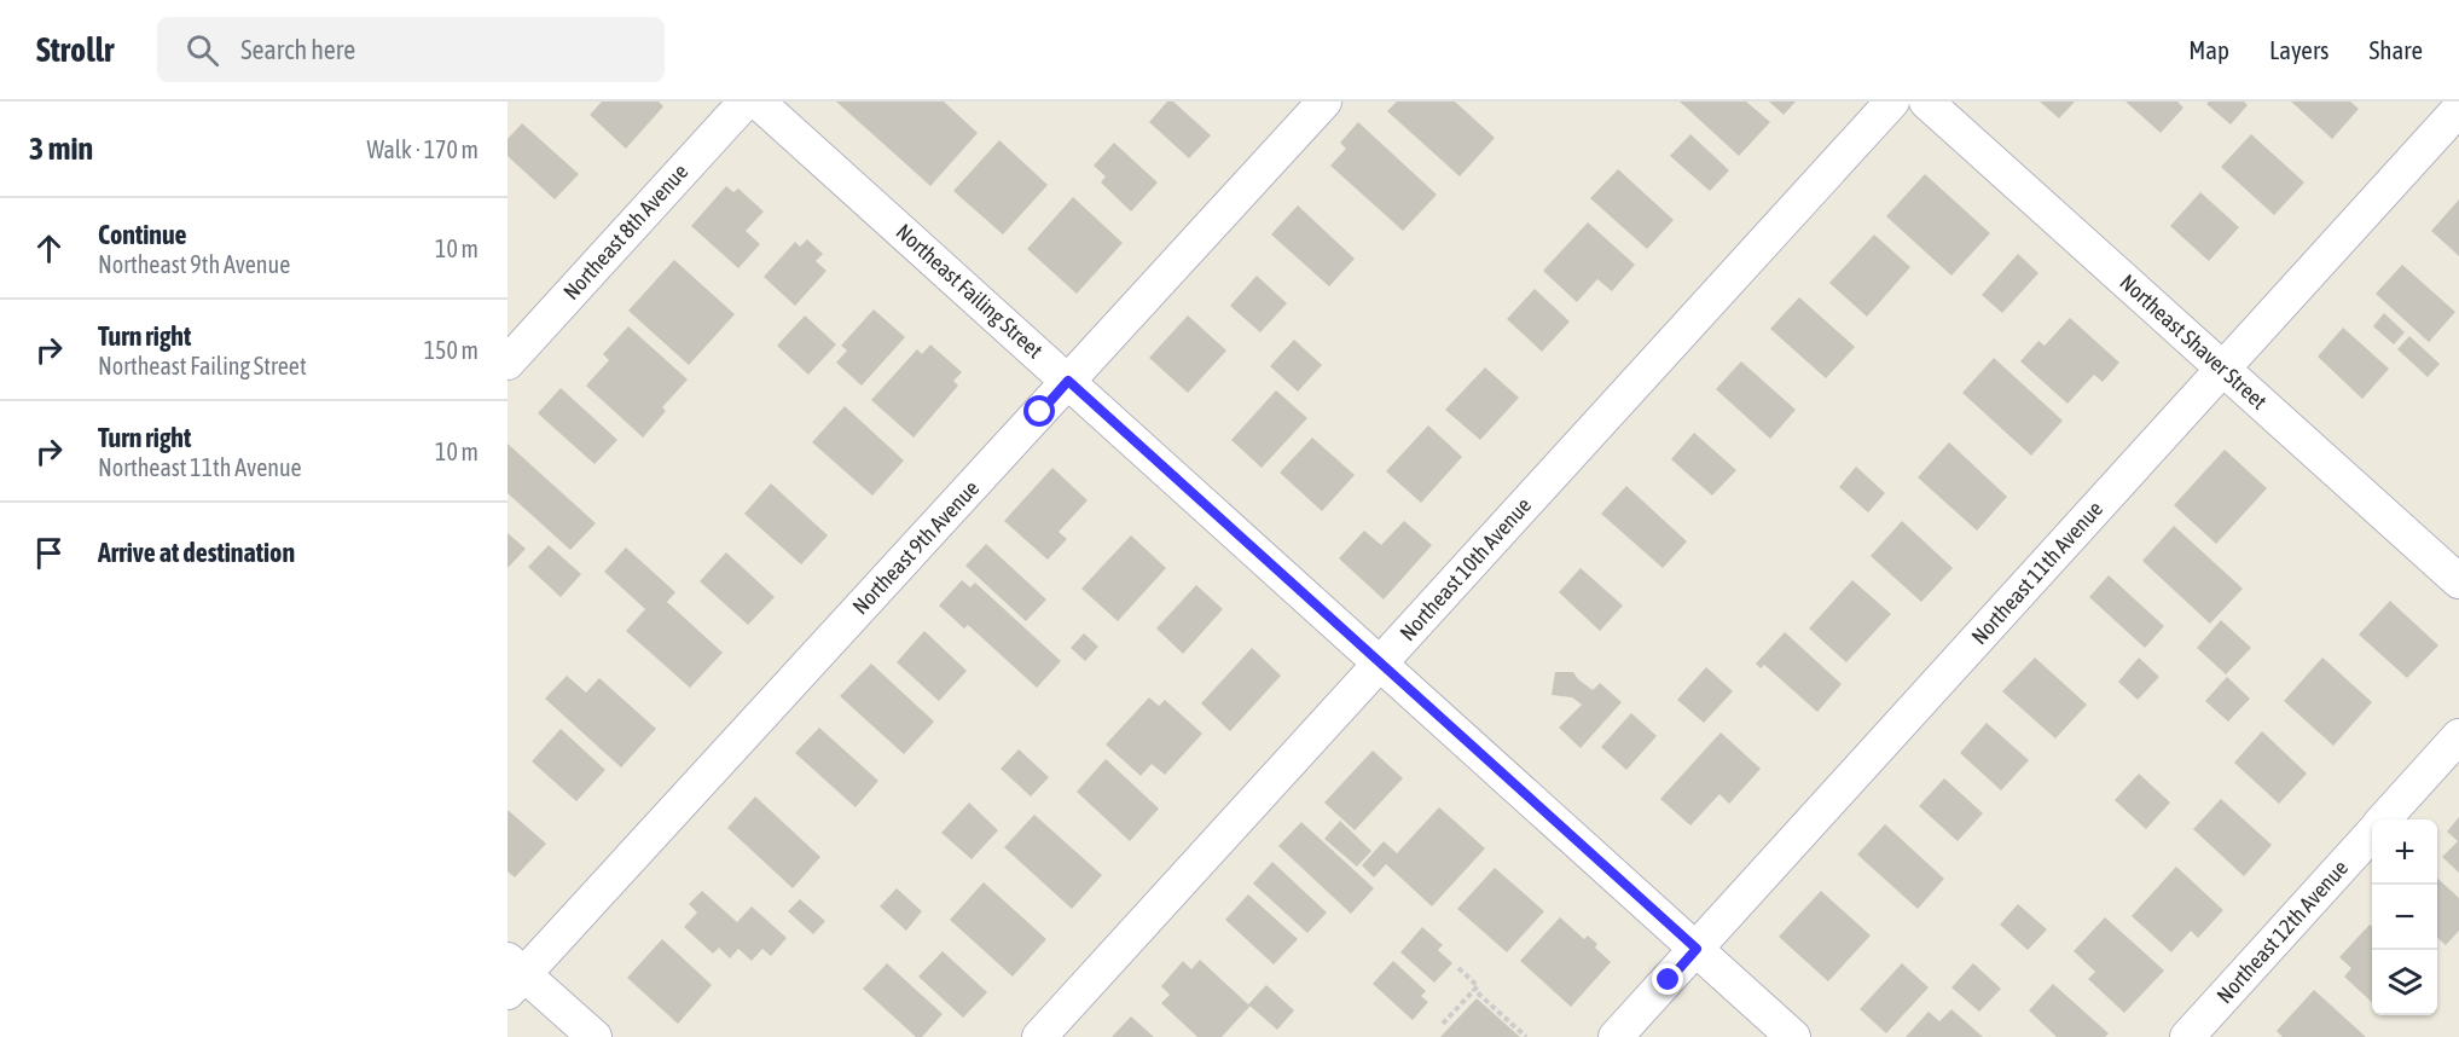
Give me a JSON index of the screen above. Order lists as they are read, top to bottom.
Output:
{
  "streets": {
    "street": [
      "Northeast 8th Avenue",
      "Northeast Failing Street",
      "Northeast Shaver Street",
      "Northeast 9th Avenue",
      "Northeast 10th Avenue",
      "Northeast 11th Avenue",
      "Northeast 12th Avenue"
    ]
  },
  "crossings": [
    ["Northeast Failing Street", "Northeast 9th Avenue"],
    ["Northeast Failing Street", "Northeast 10th Avenue"],
    ["Northeast Failing Street", "Northeast 11th Avenue"],
    ["Northeast Shaver Street", "Northeast 11th Avenue"]
  ],
  "page": {
    "header": "Strollr",
    "search": "Search here",
    "nav": ["Map", "Layers", "Share"],
    "heading": ["3 min", "Walk · 170 m"],
    "list": [
      ["Continue", "Northeast 9th Avenue", "10 m"],
      ["Turn right", "Northeast Failing Street", "150 m"],
      ["Turn right", "Northeast 11th Avenue", "10 m"],
      "Arrive at destination"
    ],
    "map_buttons": ["+", "−"]
  }
}
